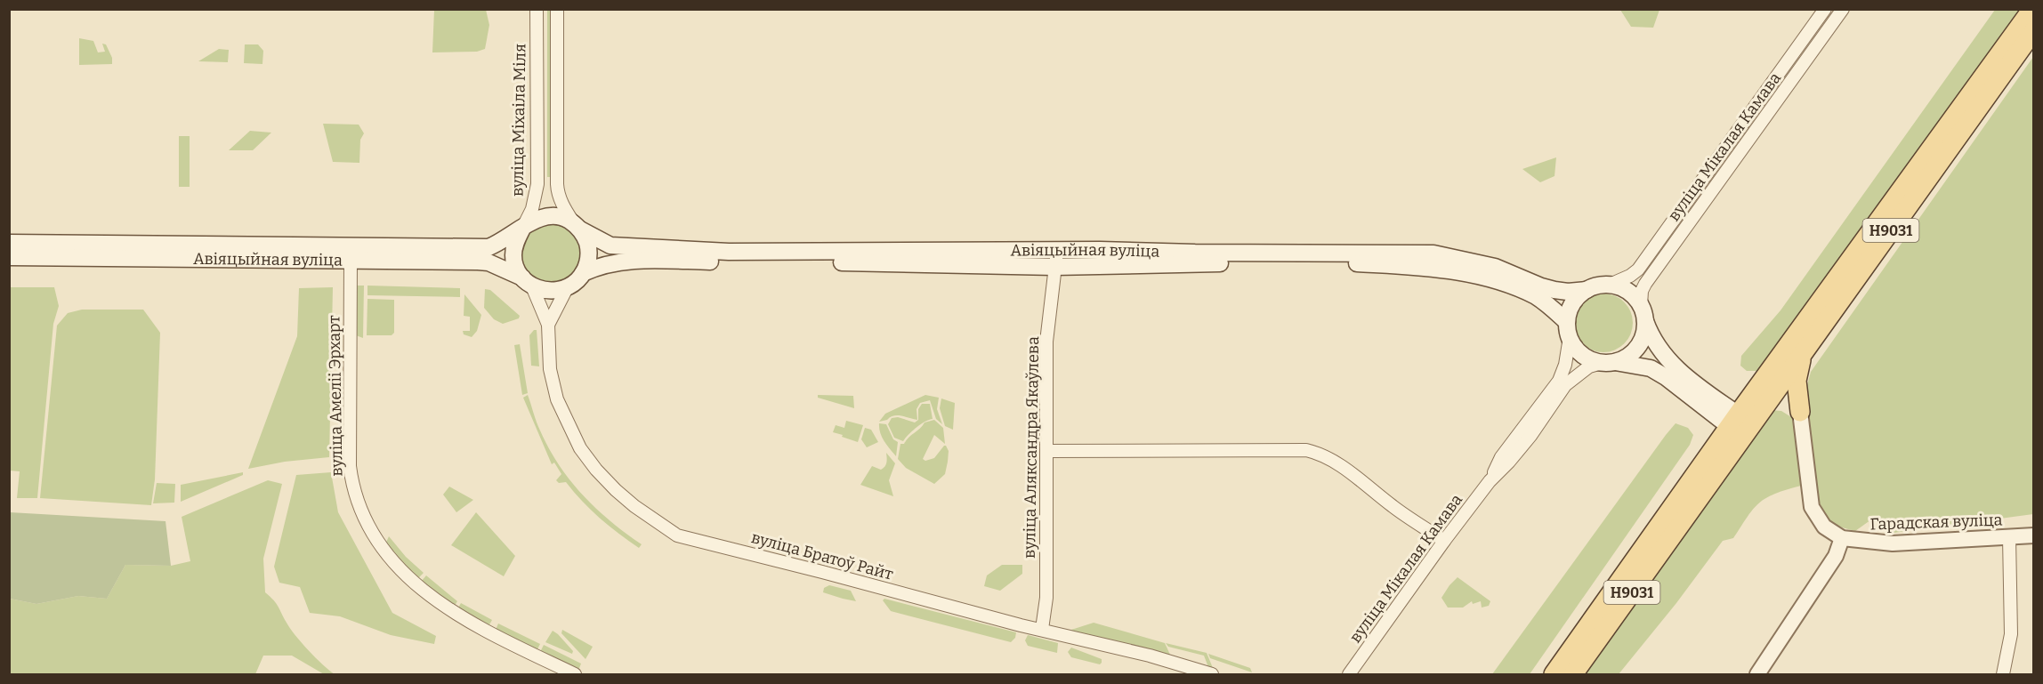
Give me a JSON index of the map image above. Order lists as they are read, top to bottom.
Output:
{
  "streets": {
    "main road": ["Н9031", "Авіяцыйная вуліца"],
    "street": [
      "вуліца Міхаіла Міля",
      "вуліца Мікалая Камава",
      "вуліца Амеліі Эрхарт",
      "вуліца Аляксандра Якаўлева",
      "Гарадская вуліца",
      "вуліца Братоў Райт"
    ]
  },
  "crossings": [
    ["вуліца Міхаіла Міля", "Авіяцыйная вуліца"],
    ["вуліца Мікалая Камава", "Авіяцыйная вуліца"],
    ["Авіяцыйная вуліца", "вуліца Амеліі Эрхарт"],
    ["Авіяцыйная вуліца", "вуліца Аляксандра Якаўлева"],
    ["вуліца Аляксандра Якаўлева", "вуліца Братоў Райт"]
  ]
}
